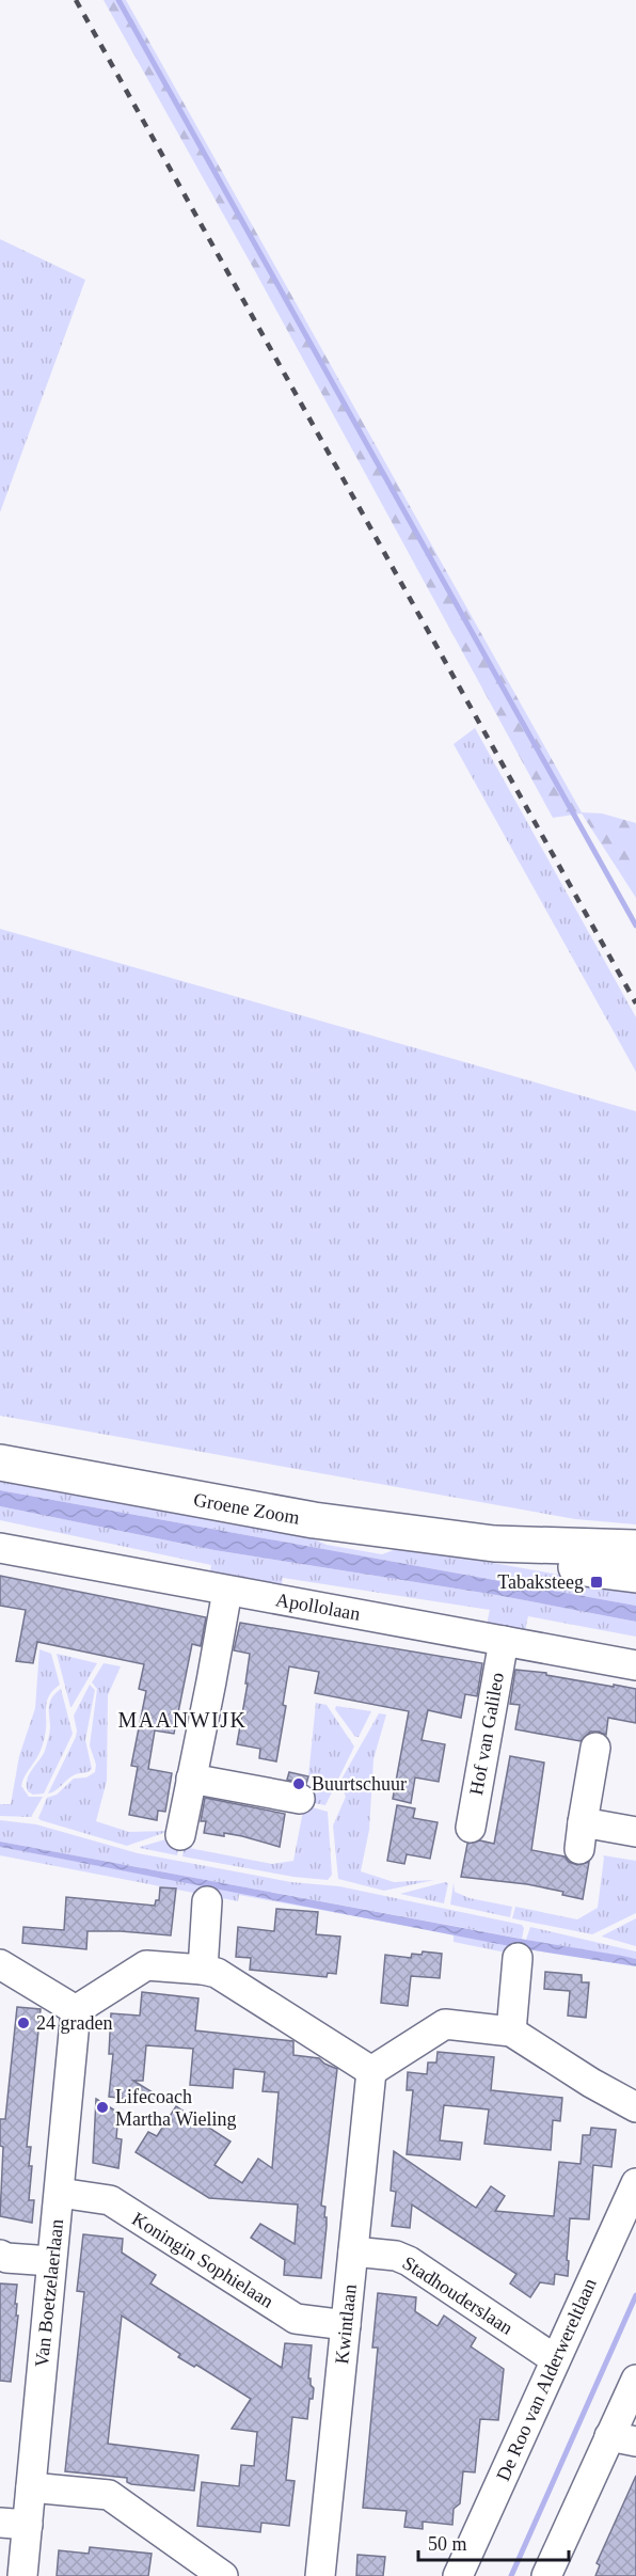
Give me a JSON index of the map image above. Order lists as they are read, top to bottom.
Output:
{
  "streets": {
    "main road": ["Groene Zoom"],
    "street": [
      "Apollolaan",
      "Hof van Galileo",
      "Koningin Sophielaan",
      "Van Boetzelaerlaan",
      "Stadhouderslaan",
      "Kwintlaan",
      "De Roo van Alderwereltlaan"
    ]
  },
  "crossings": [
    ["Apollolaan", "Hof van Galileo"],
    ["Koningin Sophielaan", "Van Boetzelaerlaan"],
    ["Koningin Sophielaan", "Kwintlaan"],
    ["Stadhouderslaan", "Kwintlaan"],
    ["Stadhouderslaan", "De Roo van Alderwereltlaan"]
  ],
  "districts": ["MAANWIJK"],
  "places": {
    "transit": ["Tabaksteeg"],
    "other": ["Buurtschuur", "24 graden", "Lifecoach Martha Wieling"]
  },
  "scale_bar": "50 m"
}
